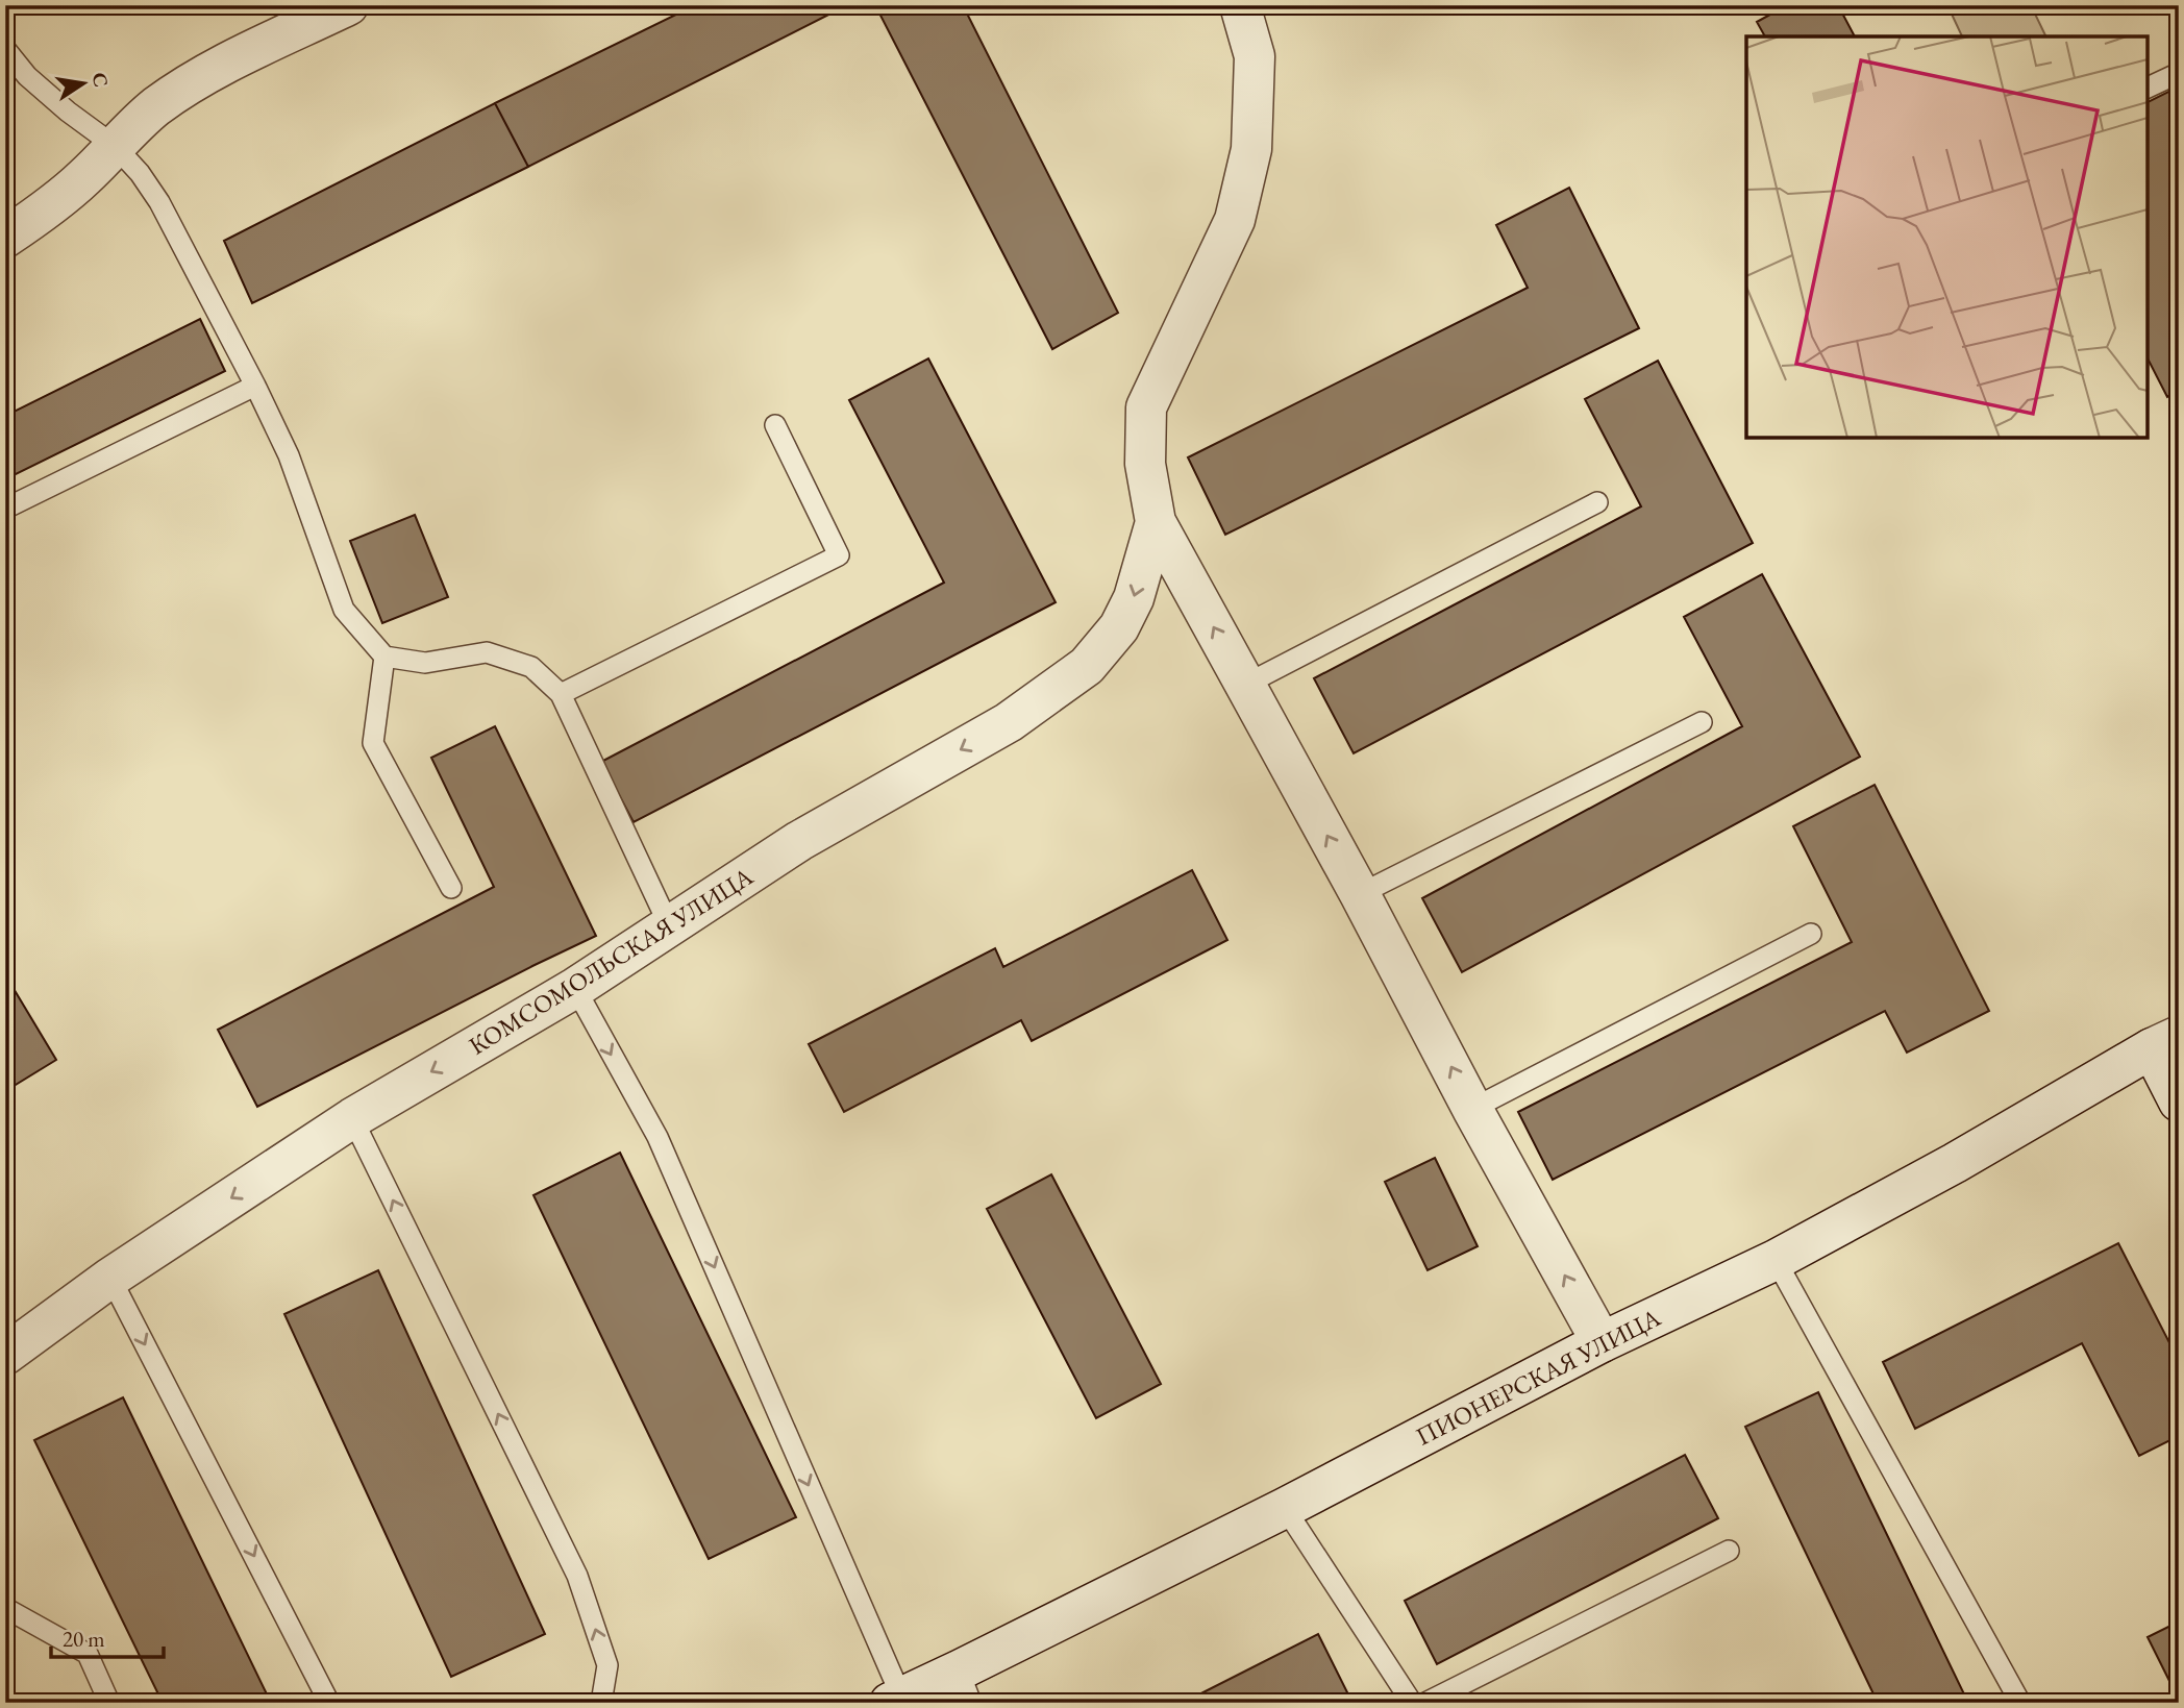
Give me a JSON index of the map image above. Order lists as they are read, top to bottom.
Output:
{
  "streets": {
    "street": ["КОМСОМОЛЬСКАЯ УЛИЦА", "ПИОНЕРСКАЯ УЛИЦА"]
  },
  "one_way": ["КОМСОМОЛЬСКАЯ УЛИЦА"],
  "scale_bar": "20 m",
  "north": "right"
}
